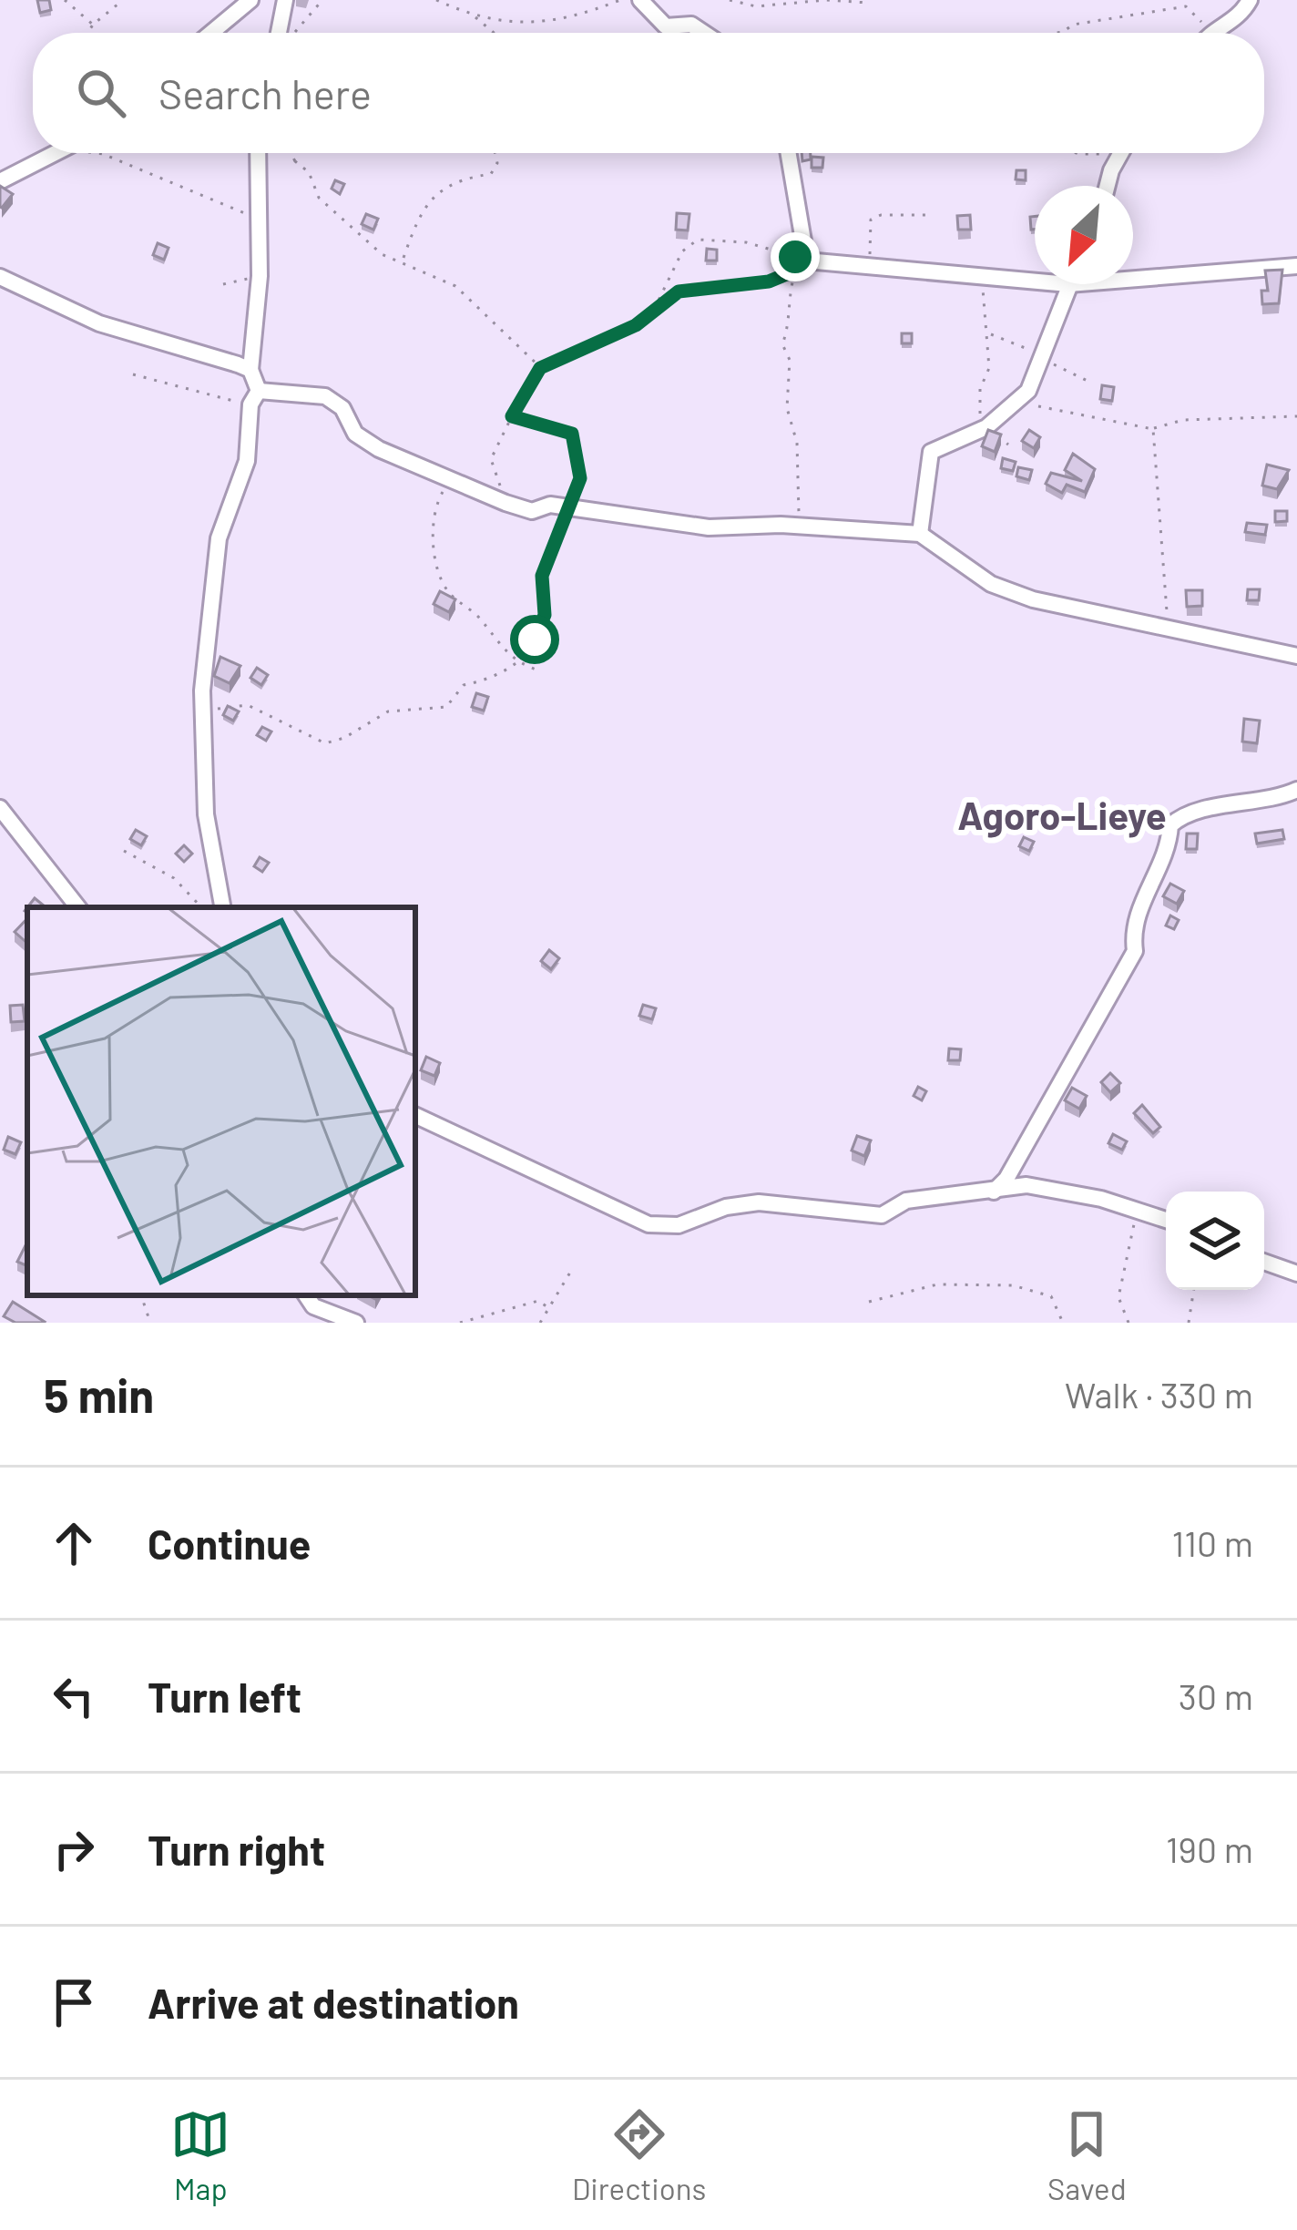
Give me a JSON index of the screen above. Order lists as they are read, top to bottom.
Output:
{
  "districts": ["Agoro-Lieye"],
  "north": "bottom left",
  "page": {
    "search": "Search here",
    "heading": ["5 min", "Walk · 330 m"],
    "list": [
      ["Continue", "110 m"],
      ["Turn left", "30 m"],
      ["Turn right", "190 m"],
      "Arrive at destination"
    ],
    "nav": ["Map", "Directions", "Saved"]
  }
}
